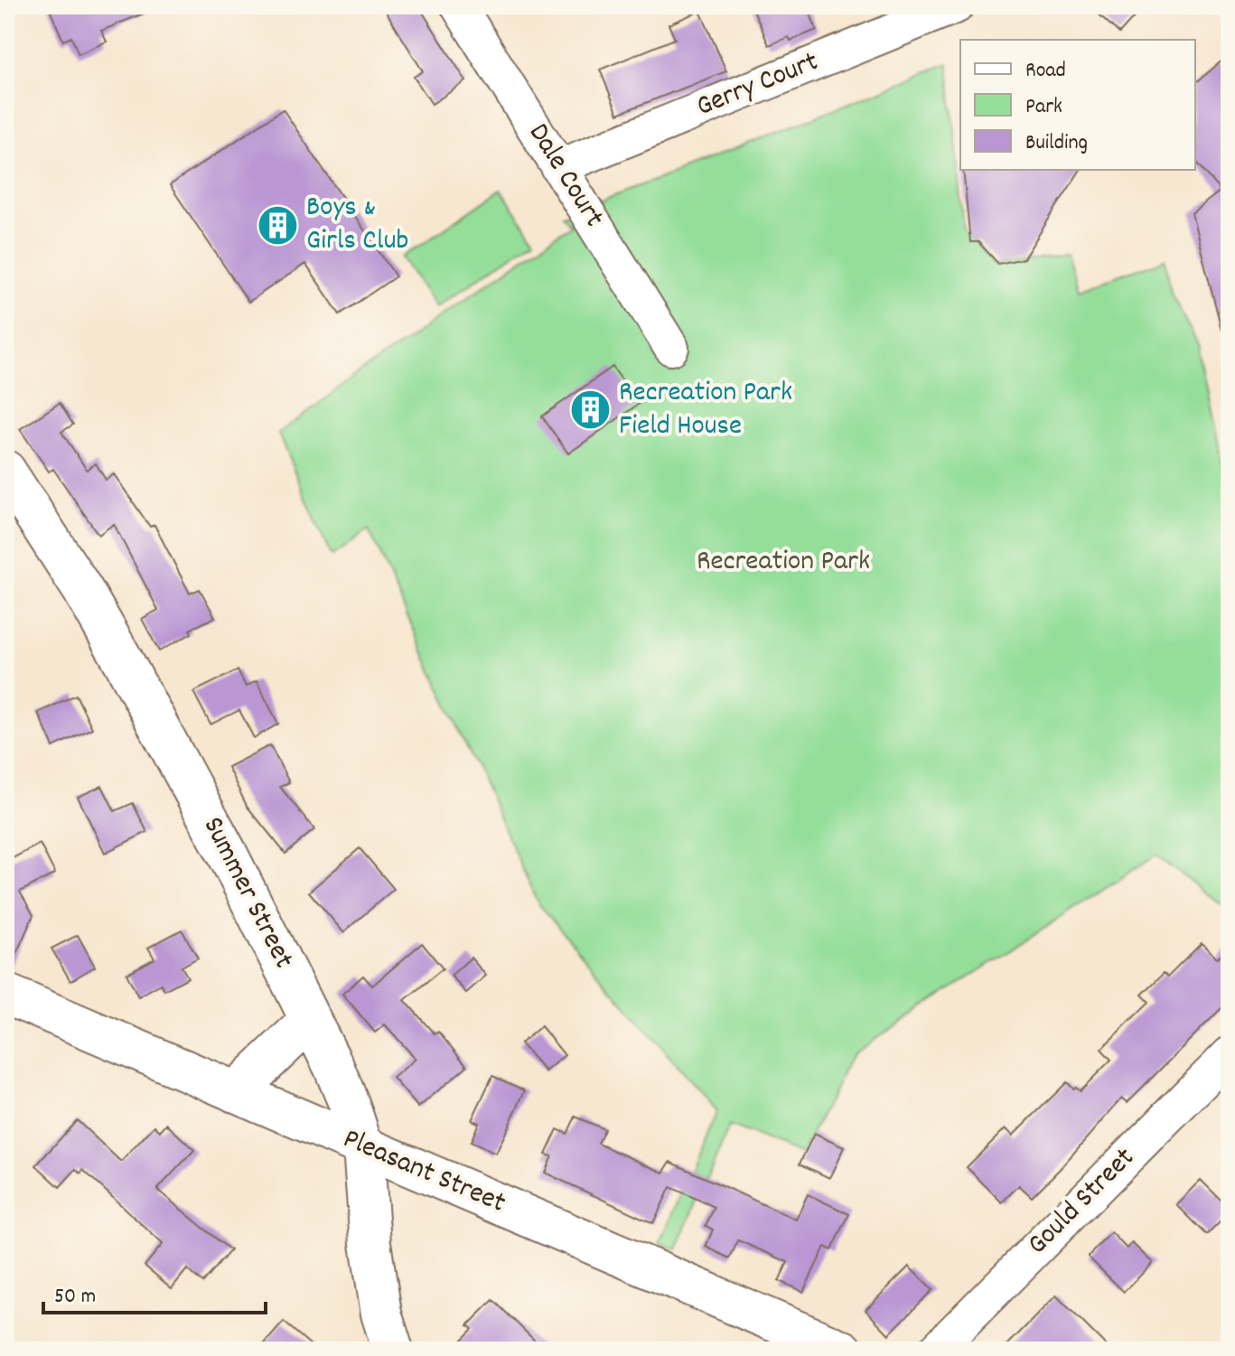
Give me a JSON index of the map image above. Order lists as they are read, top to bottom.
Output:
{
  "streets": {
    "main road": ["Summer Street", "Pleasant Street"],
    "street": ["Gerry Court", "Dale Court", "Gould Street"]
  },
  "crossings": [
    ["Gerry Court", "Dale Court"],
    ["Summer Street", "Pleasant Street"]
  ],
  "parks": ["Recreation Park"],
  "places": {
    "building": ["Boys & Girls Club", "Recreation Park Field House"]
  },
  "legend": ["Road", "Park", "Building"],
  "scale_bar": "50 m"
}
